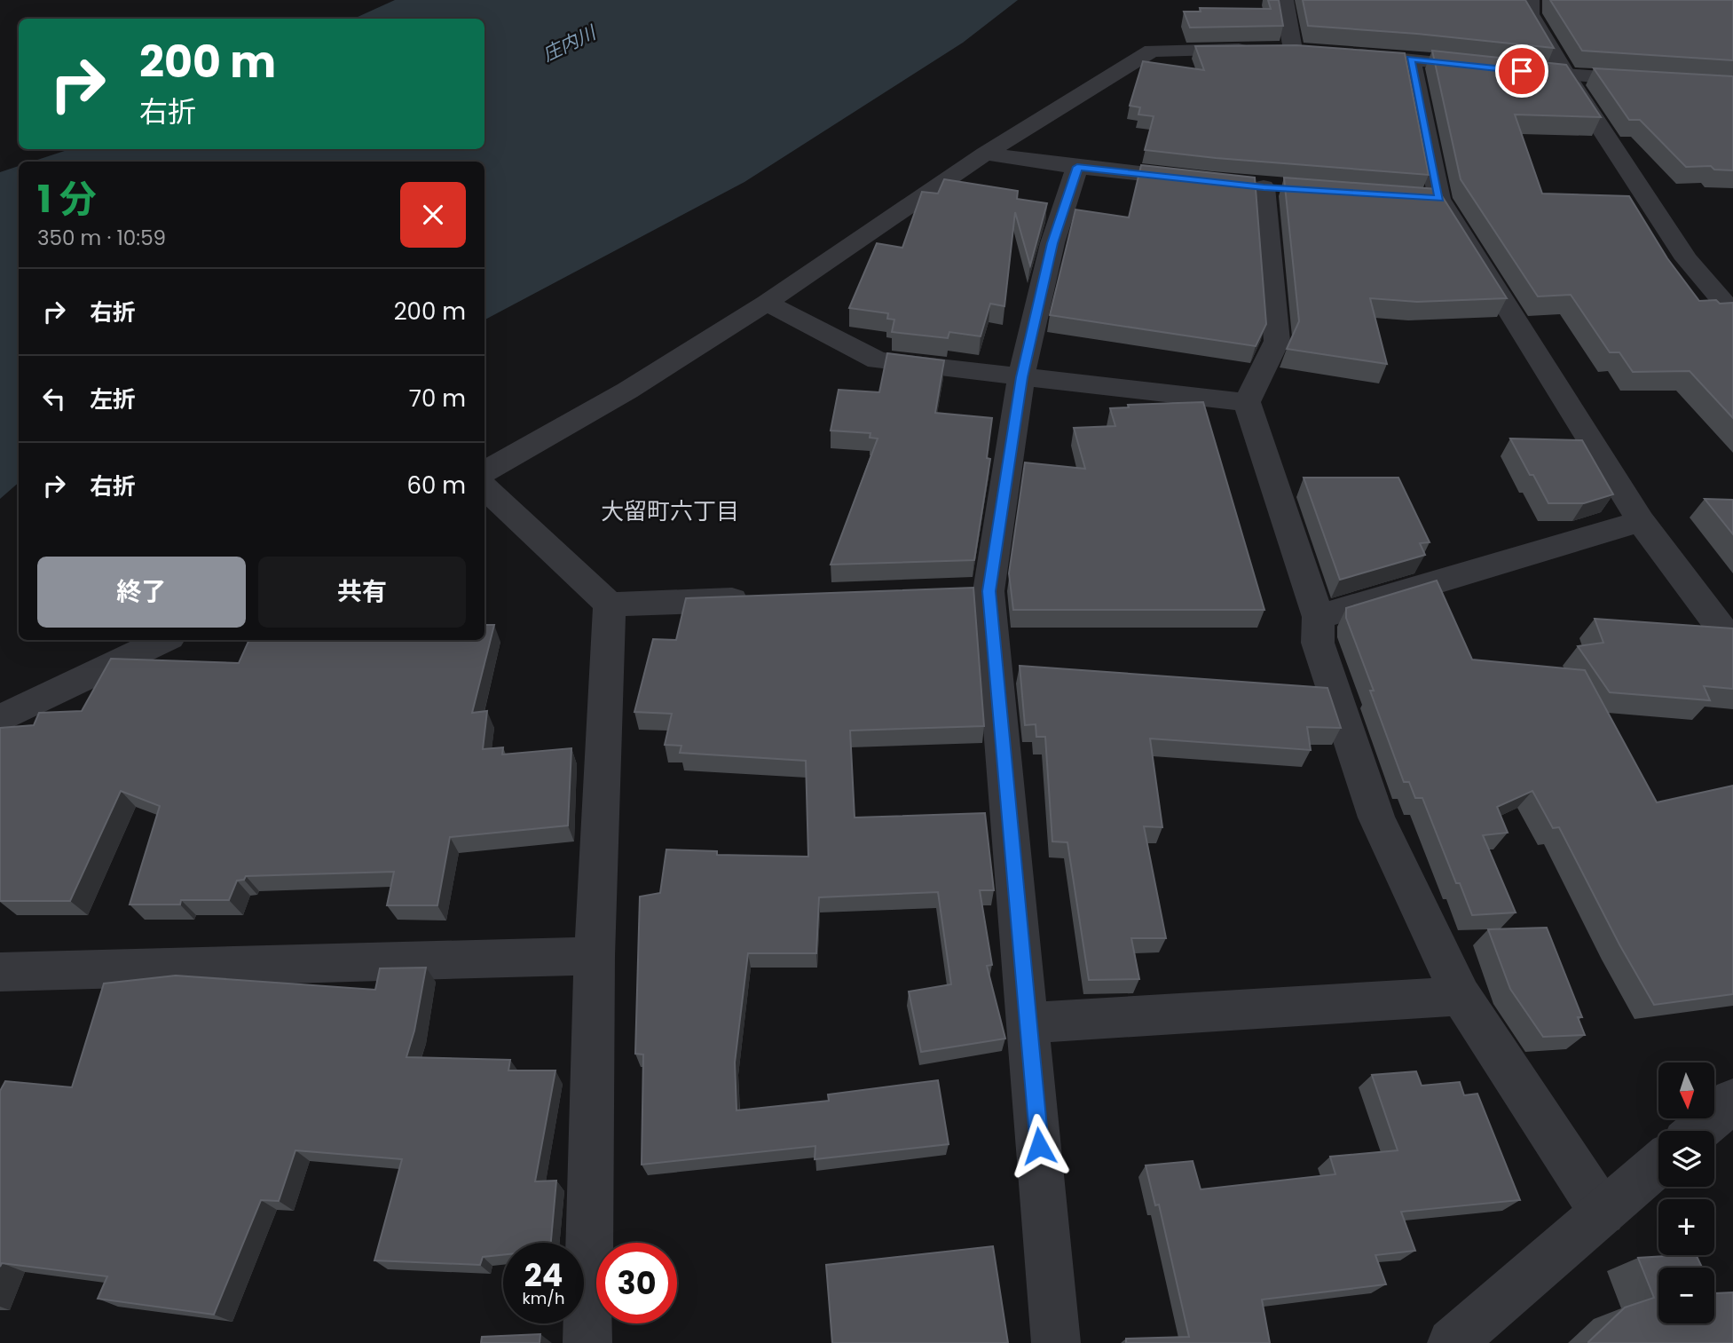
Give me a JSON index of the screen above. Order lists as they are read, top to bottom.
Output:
{
  "districts": ["大留町六丁目"],
  "water": ["庄内川"],
  "north": "bottom",
  "page": {
    "turn": ["200 m", "右折"],
    "heading": ["1 分", "350 m · 10:59"],
    "list": [
      {
        "name": "右折",
        "value": "200 m"
      },
      {
        "name": "左折",
        "value": "70 m"
      },
      {
        "name": "右折",
        "value": "60 m"
      }
    ],
    "buttons": ["終了", "共有"],
    "map_buttons": ["+", "−"],
    "speed": "24 km/h",
    "limit": "30"
  }
}
